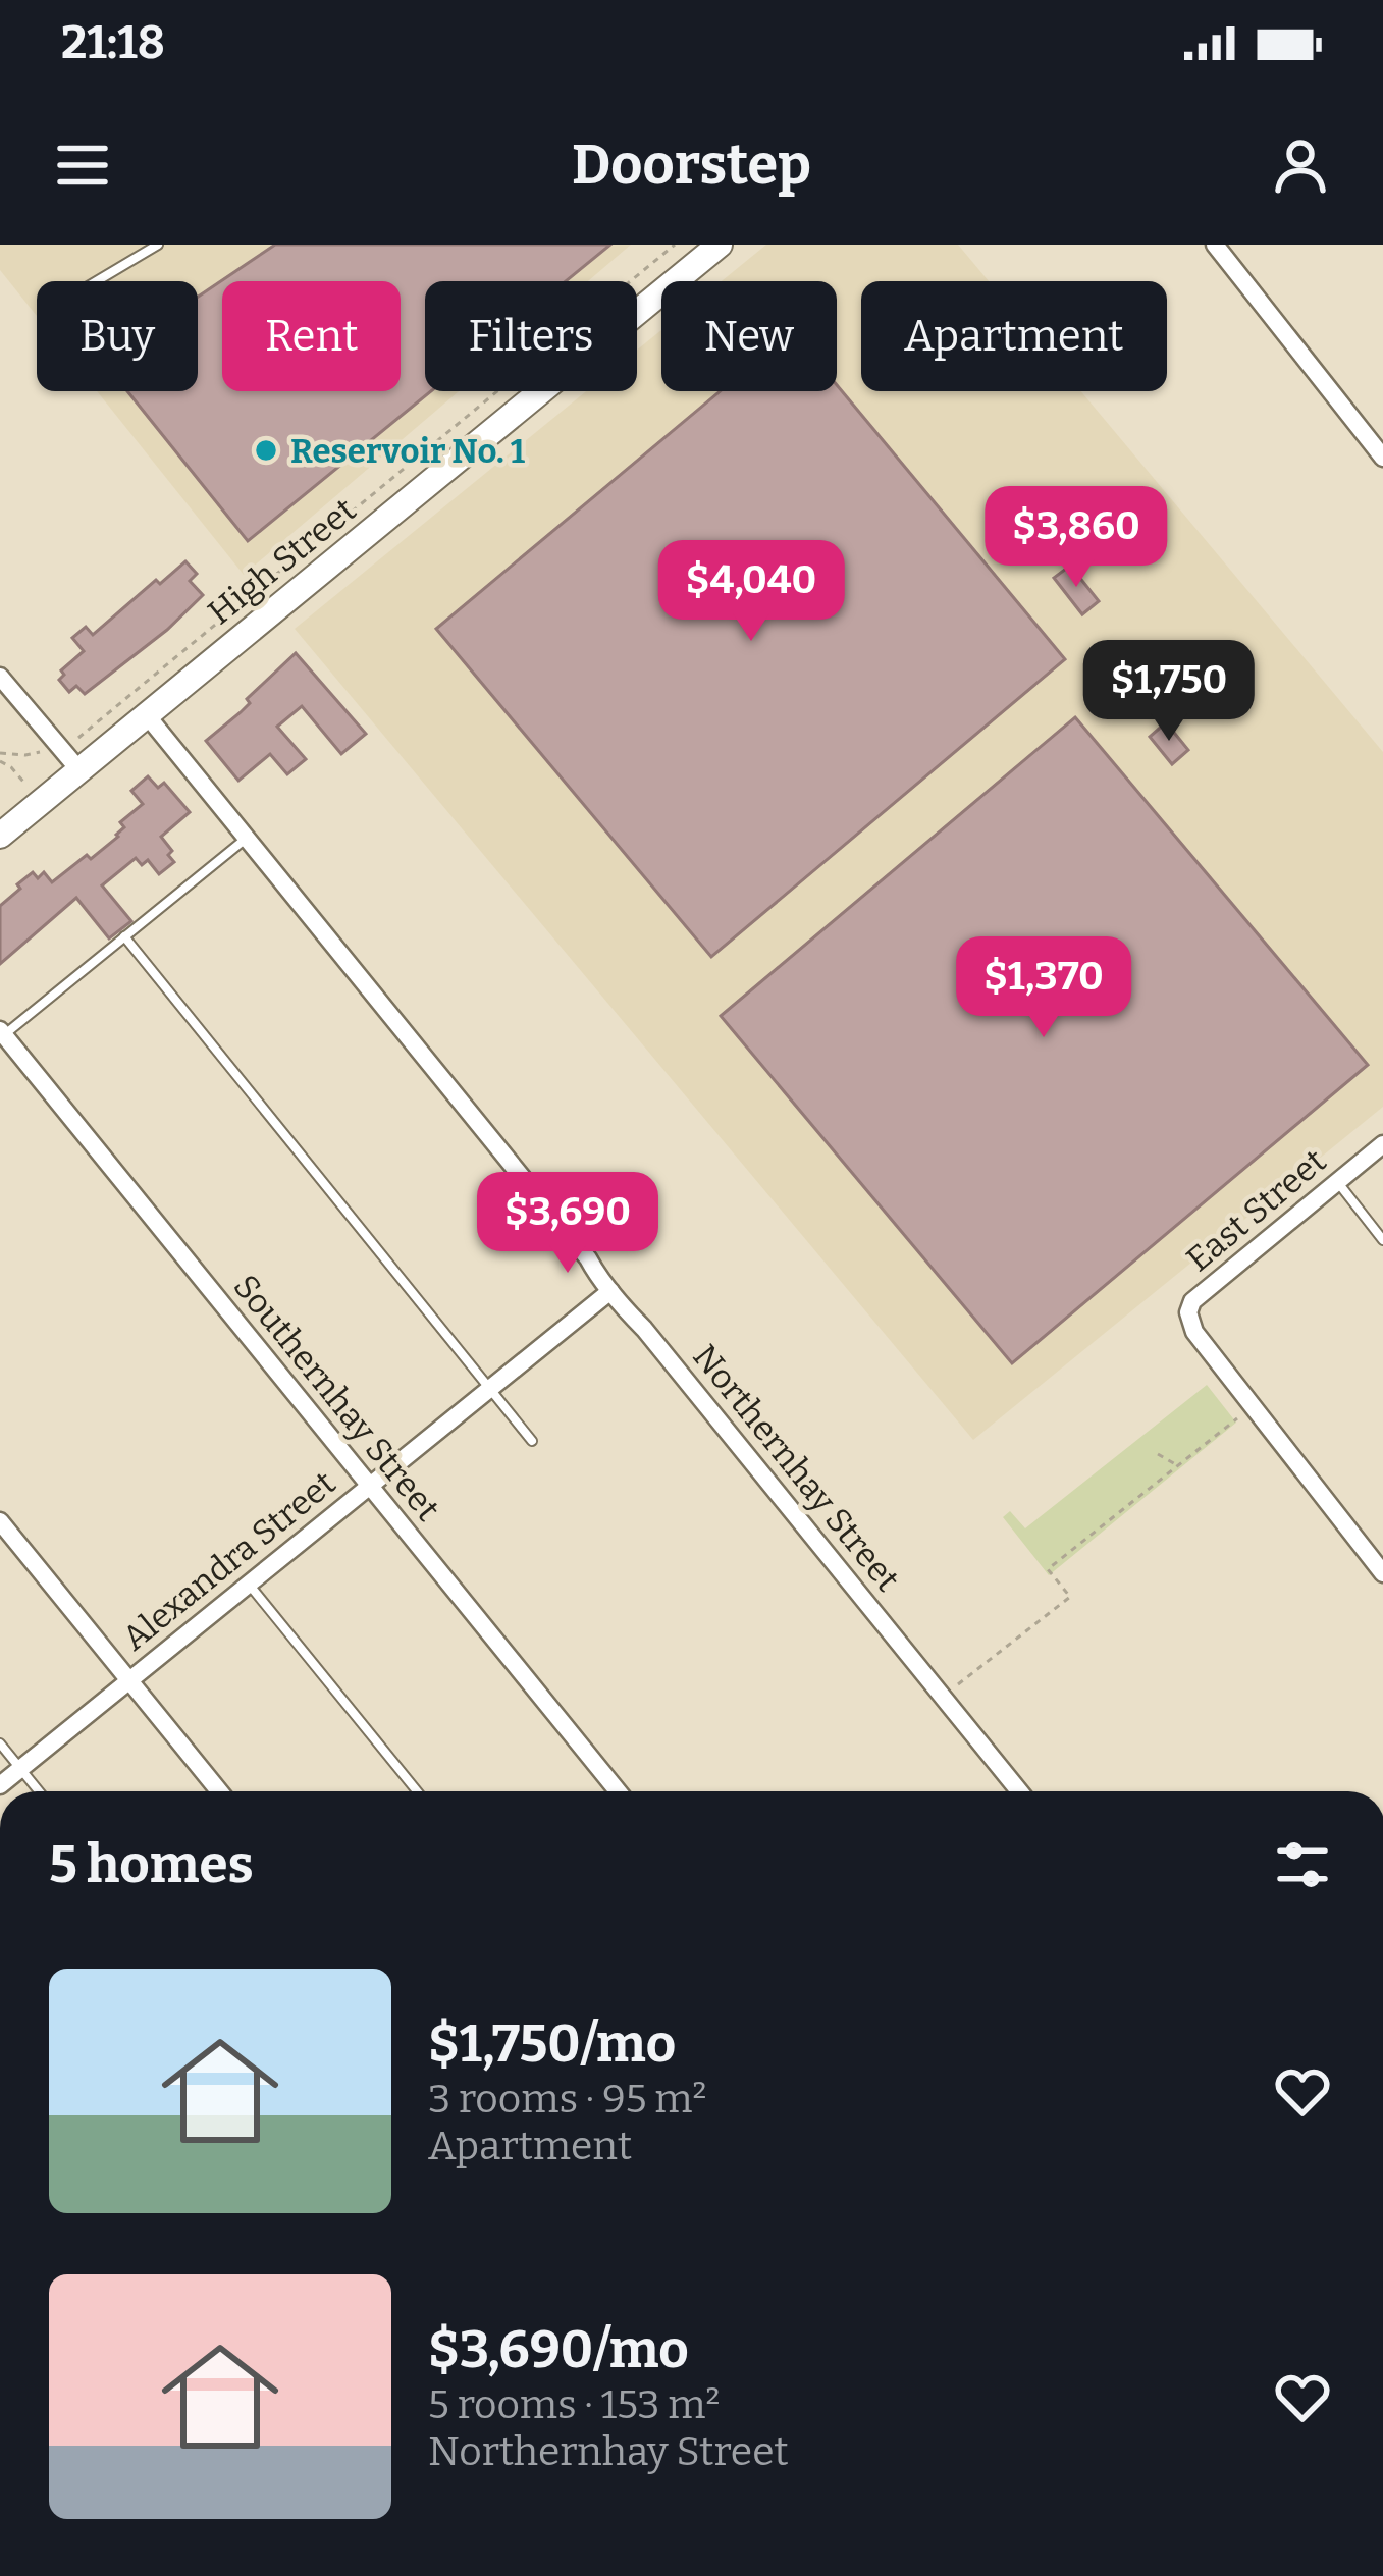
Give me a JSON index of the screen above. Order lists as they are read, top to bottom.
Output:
{
  "streets": {
    "main road": ["High Street"],
    "street": [
      "East Street",
      "Southernhay Street",
      "Northernhay Street",
      "Alexandra Street"
    ]
  },
  "crossings": [
    ["High Street", "Northernhay Street"],
    ["Southernhay Street", "Alexandra Street"],
    ["Northernhay Street", "Alexandra Street"]
  ],
  "places": ["Reservoir No. 1"],
  "page": {
    "status": "21:18",
    "header": "Doorstep",
    "chip": [
      "Buy",
      "Rent",
      "Filters",
      "New",
      "Apartment"
    ],
    "price": [
      "$3,860",
      "$4,040",
      "$1,750",
      "$1,370",
      "$3,690"
    ],
    "heading": "5 homes",
    "list": [
      {
        "name": "$1,750/mo",
        "note": "3 rooms · 95 m² · Apartment"
      },
      {
        "name": "$3,690/mo",
        "note": "5 rooms · 153 m² · Northernhay Street"
      }
    ]
  }
}
